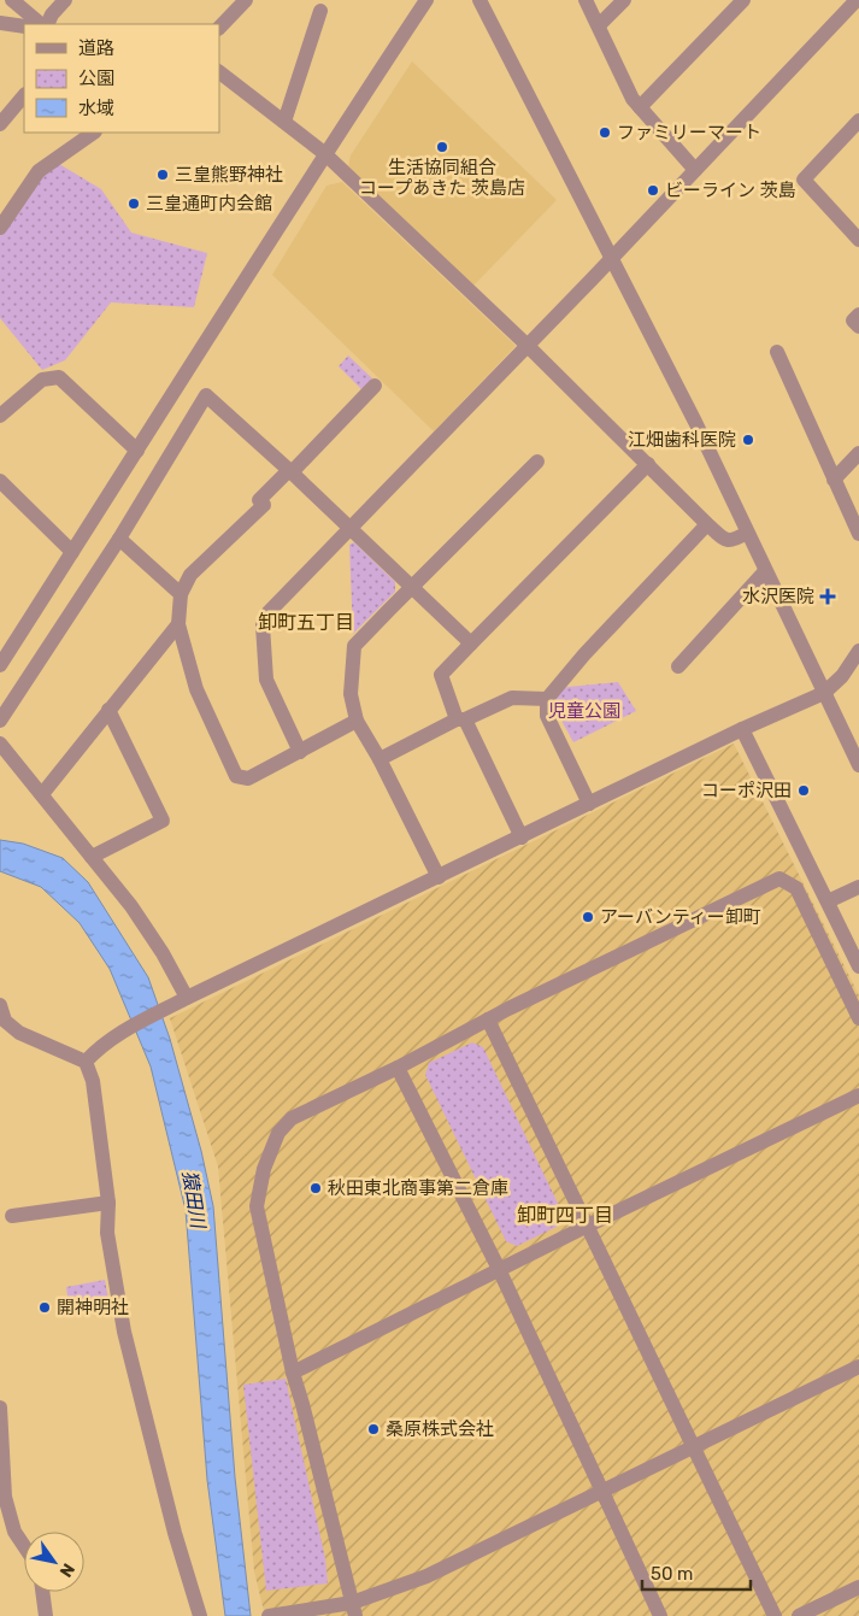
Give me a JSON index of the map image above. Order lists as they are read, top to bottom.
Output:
{
  "districts": ["卸町五丁目", "卸町四丁目"],
  "water": ["猿田川"],
  "parks": ["児童公園"],
  "places": {
    "other": [
      "ファミリーマート",
      "生活協同組合 コープあきた 茨島店",
      "三皇熊野神社",
      "ビーライン 茨島",
      "三皇通町内会館",
      "江畑歯科医院",
      "コーポ沢田",
      "アーバンティー卸町",
      "秋田東北商事第二倉庫",
      "開神明社",
      "桑原株式会社"
    ],
    "health": ["水沢医院"]
  },
  "legend": ["道路", "公園", "水域"],
  "scale_bar": "50 m",
  "north": "bottom right"
}
